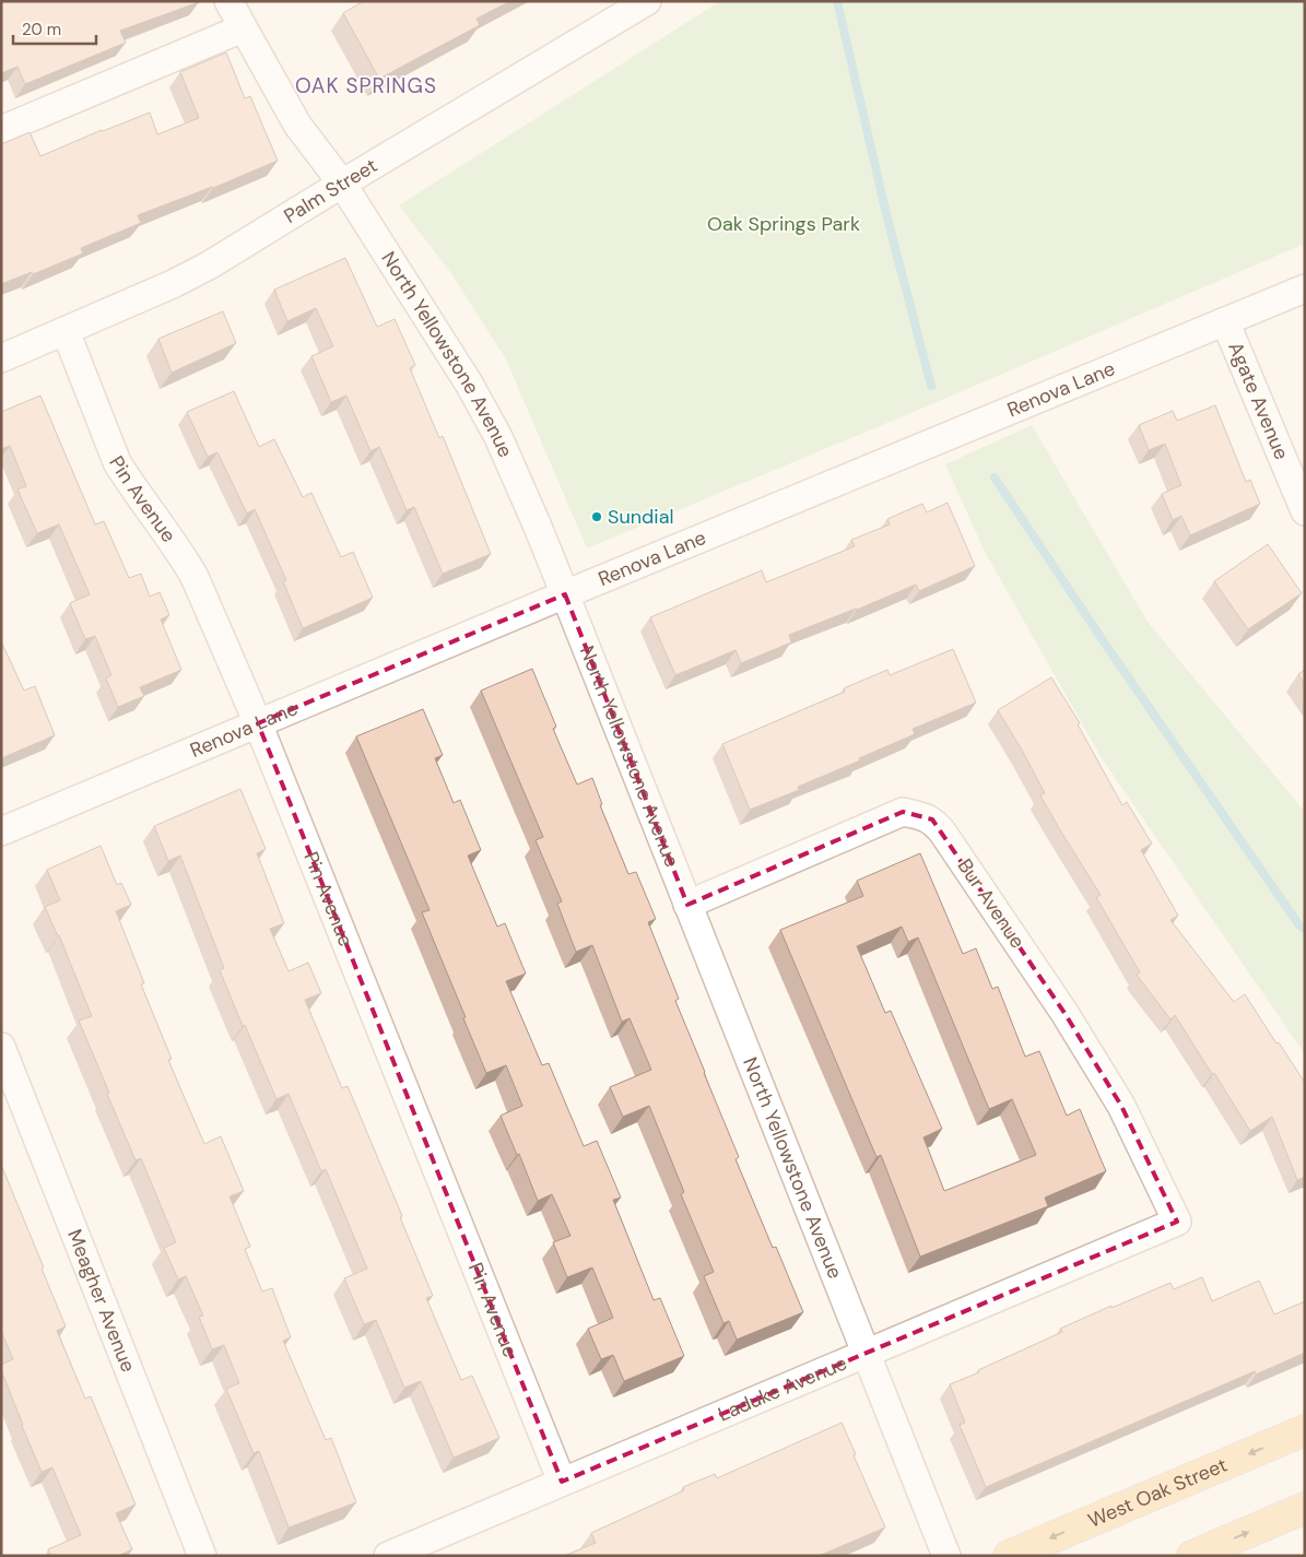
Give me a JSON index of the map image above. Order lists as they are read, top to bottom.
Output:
{
  "streets": {
    "main road": ["West Oak Street"],
    "street": [
      "Palm Street",
      "North Yellowstone Avenue",
      "Renova Lane",
      "Agate Avenue",
      "Pin Avenue",
      "Bur Avenue",
      "Meagher Avenue",
      "Laduke Avenue"
    ]
  },
  "crossings": [
    ["Palm Street", "North Yellowstone Avenue"],
    ["Palm Street", "Pin Avenue"],
    ["North Yellowstone Avenue", "Renova Lane"],
    ["North Yellowstone Avenue", "Bur Avenue"],
    ["North Yellowstone Avenue", "Laduke Avenue"],
    ["Renova Lane", "Agate Avenue"],
    ["Renova Lane", "Pin Avenue"],
    ["Pin Avenue", "Laduke Avenue"],
    ["Bur Avenue", "Laduke Avenue"]
  ],
  "districts": ["OAK SPRINGS"],
  "parks": ["Oak Springs Park"],
  "places": ["Sundial"],
  "scale_bar": "20 m"
}
